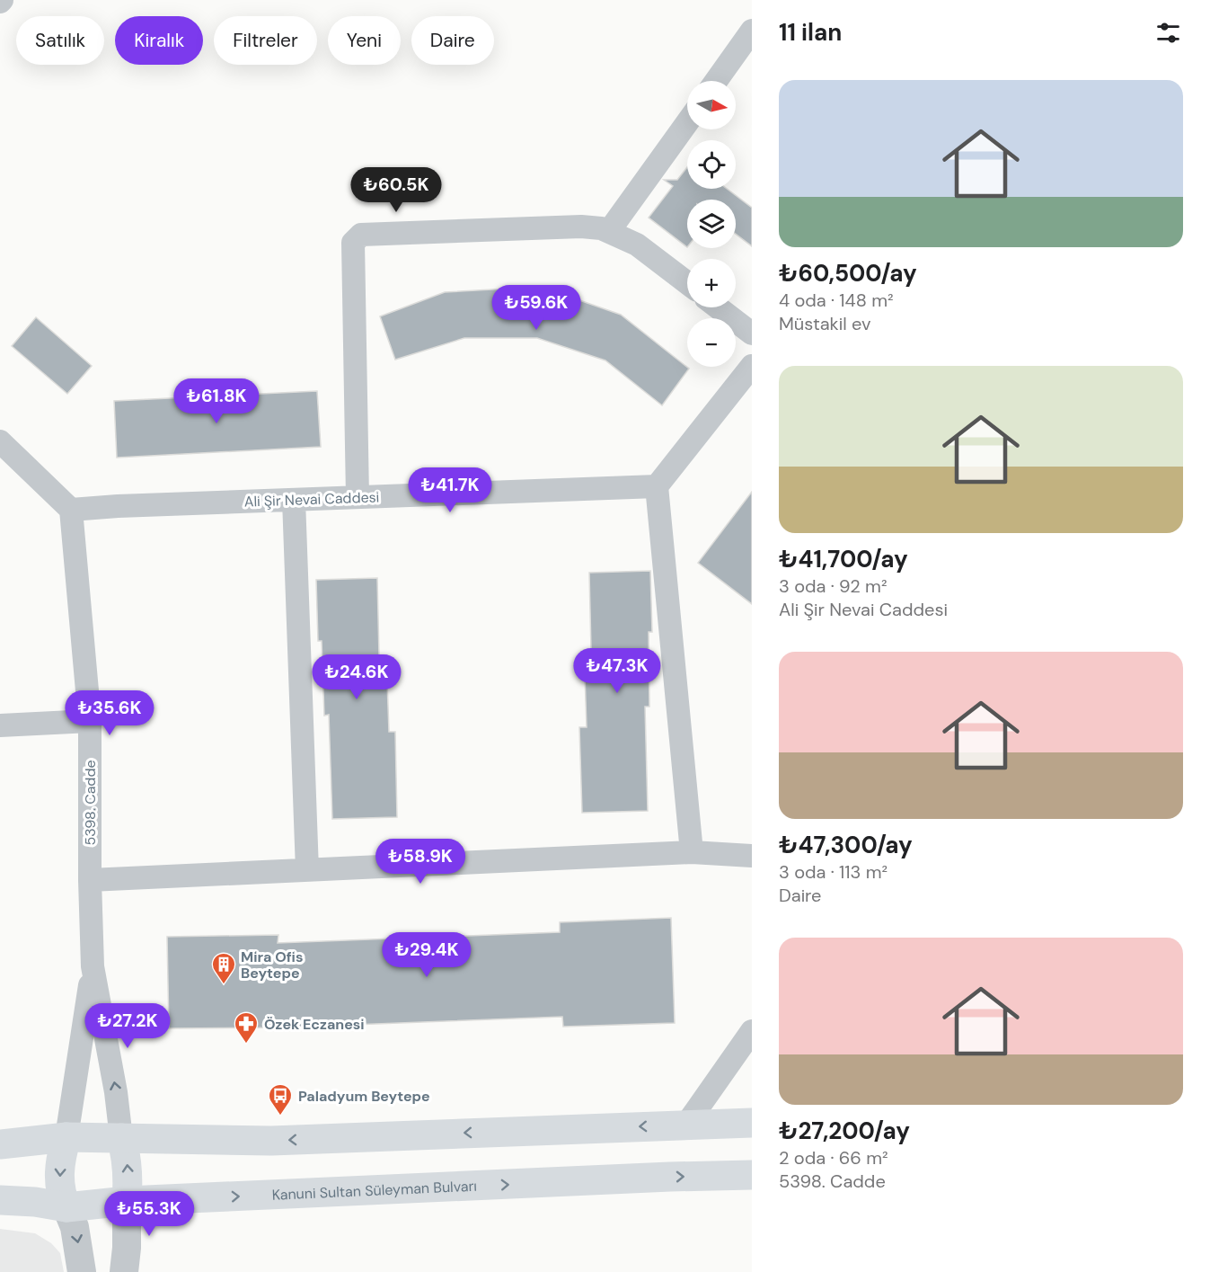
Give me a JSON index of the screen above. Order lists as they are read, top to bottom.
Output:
{
  "streets": {
    "main road": ["Kanuni Sultan Süleyman Bulvarı"],
    "street": ["Ali Şir Nevai Caddesi", "5398. Cadde"]
  },
  "crossings": [
    ["Ali Şir Nevai Caddesi", "5398. Cadde"]
  ],
  "places": {
    "building": ["Mira Ofis Beytepe"],
    "pharmacy": ["Özek Eczanesi"],
    "bus stop": ["Paladyum Beytepe"]
  },
  "north": "right",
  "page": {
    "heading": "11 ilan",
    "chip": [
      "Satılık",
      "Kiralık",
      "Filtreler",
      "Yeni",
      "Daire"
    ],
    "list": [
      {
        "name": "₺60,500/ay",
        "note": "4 oda · 148 m² · Müstakil ev"
      },
      {
        "name": "₺41,700/ay",
        "note": "3 oda · 92 m² · Ali Şir Nevai Caddesi"
      },
      {
        "name": "₺47,300/ay",
        "note": "3 oda · 113 m² · Daire"
      },
      {
        "name": "₺27,200/ay",
        "note": "2 oda · 66 m² · 5398. Cadde"
      }
    ],
    "map_buttons": ["+", "−"],
    "price": [
      "₺60.5K",
      "₺59.6K",
      "₺61.8K",
      "₺41.7K",
      "₺47.3K",
      "₺24.6K",
      "₺35.6K",
      "₺58.9K",
      "₺29.4K",
      "₺27.2K",
      "₺55.3K"
    ]
  }
}
